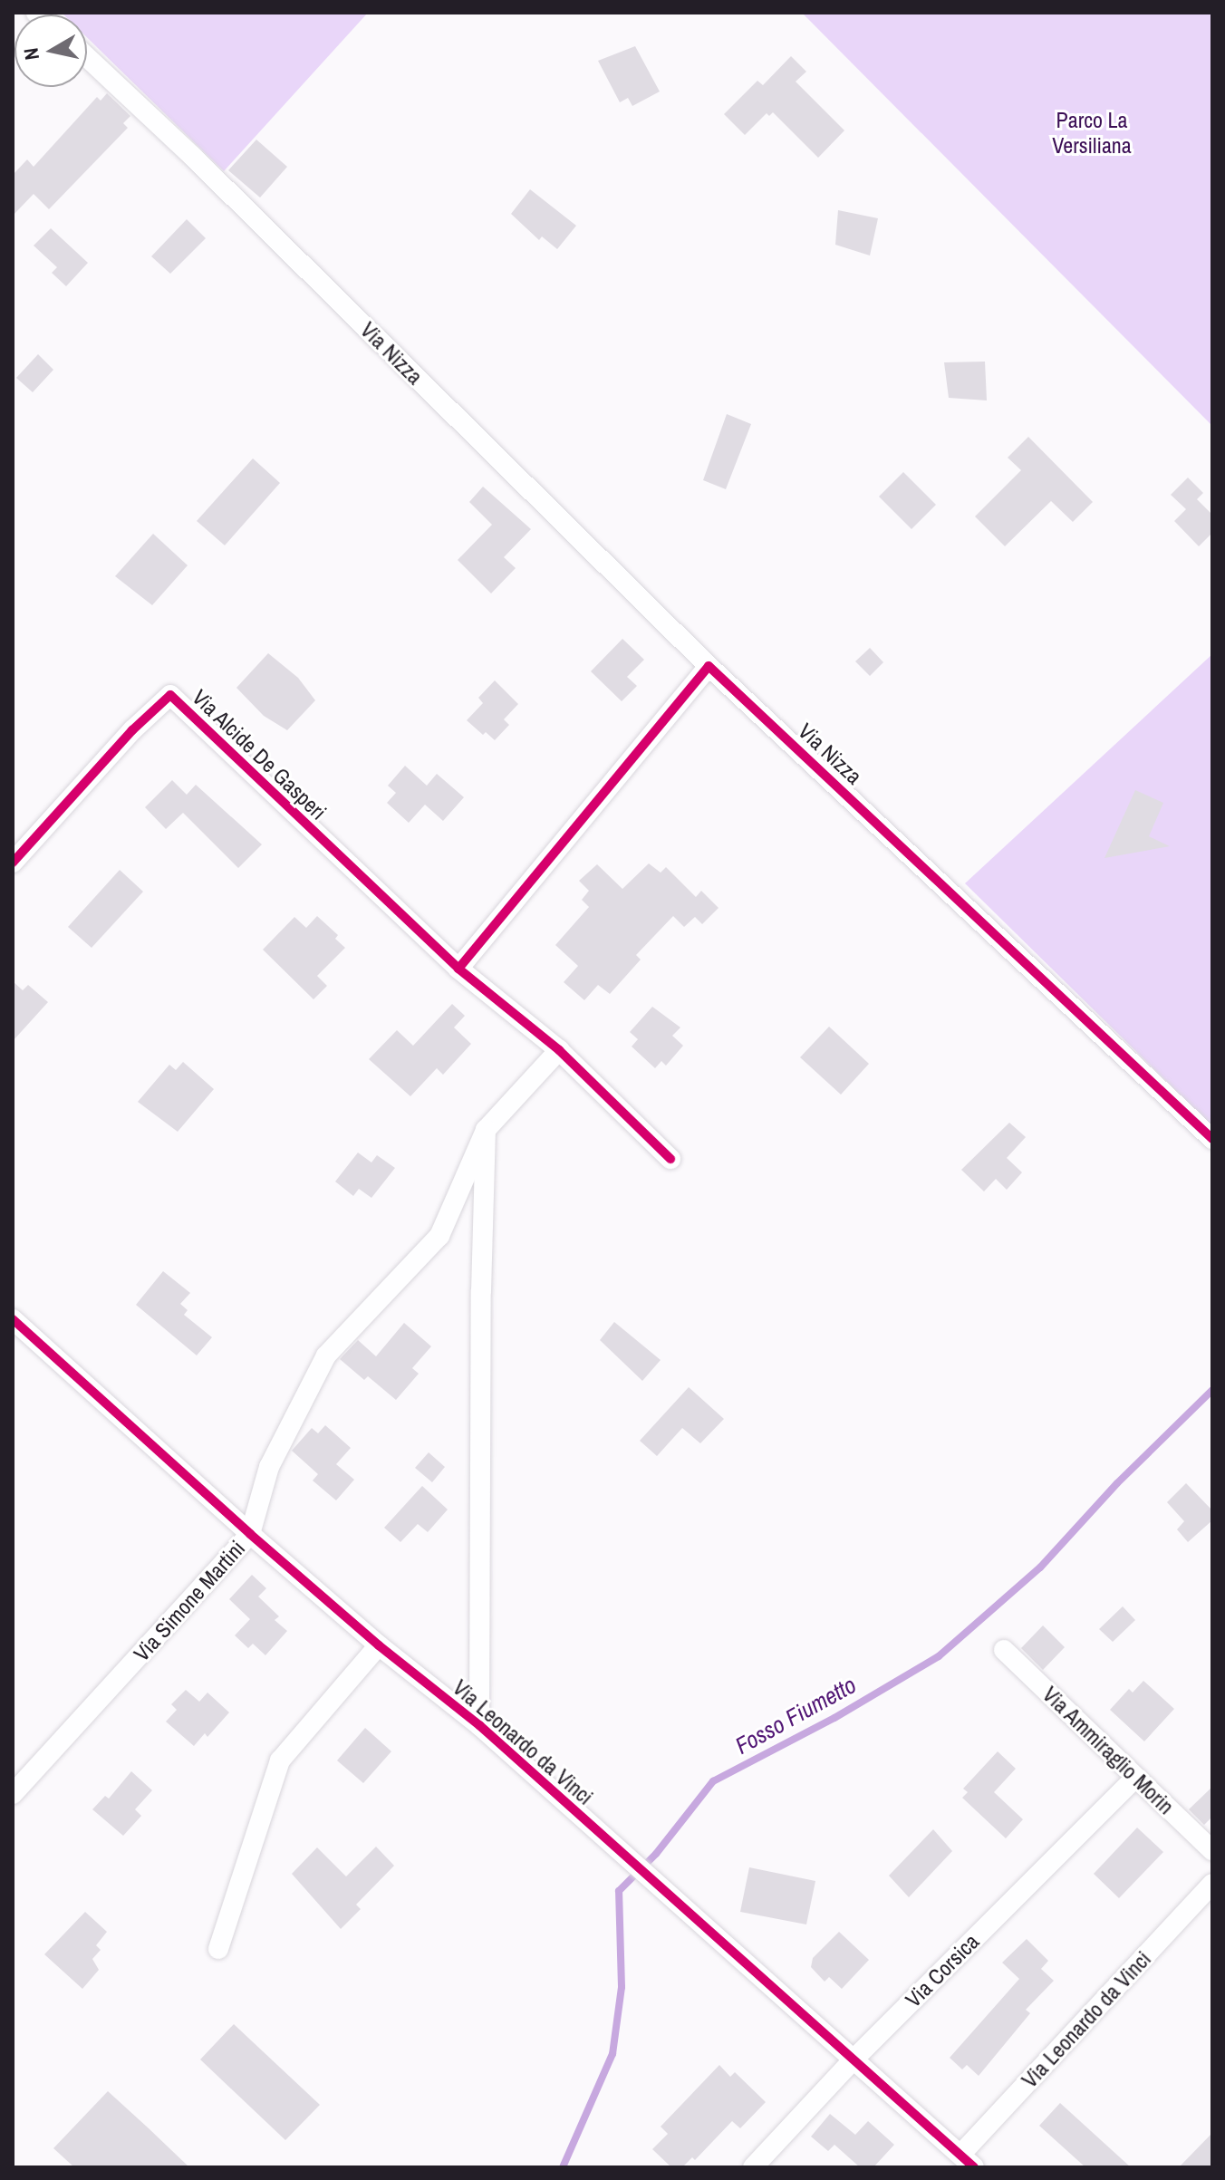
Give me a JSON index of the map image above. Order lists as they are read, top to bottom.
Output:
{
  "streets": {
    "street": [
      "Via Nizza",
      "Via Alcide De Gasperi",
      "Via Simone Martini",
      "Via Leonardo da Vinci",
      "Via Ammiraglio Morin",
      "Via Corsica"
    ]
  },
  "crossings": [
    ["Via Simone Martini", "Via Leonardo da Vinci"],
    ["Via Leonardo da Vinci", "Via Corsica"],
    ["Via Ammiraglio Morin", "Via Corsica"]
  ],
  "water": ["Fosso Fiumetto"],
  "parks": ["Parco La Versiliana"],
  "north": "left"
}
